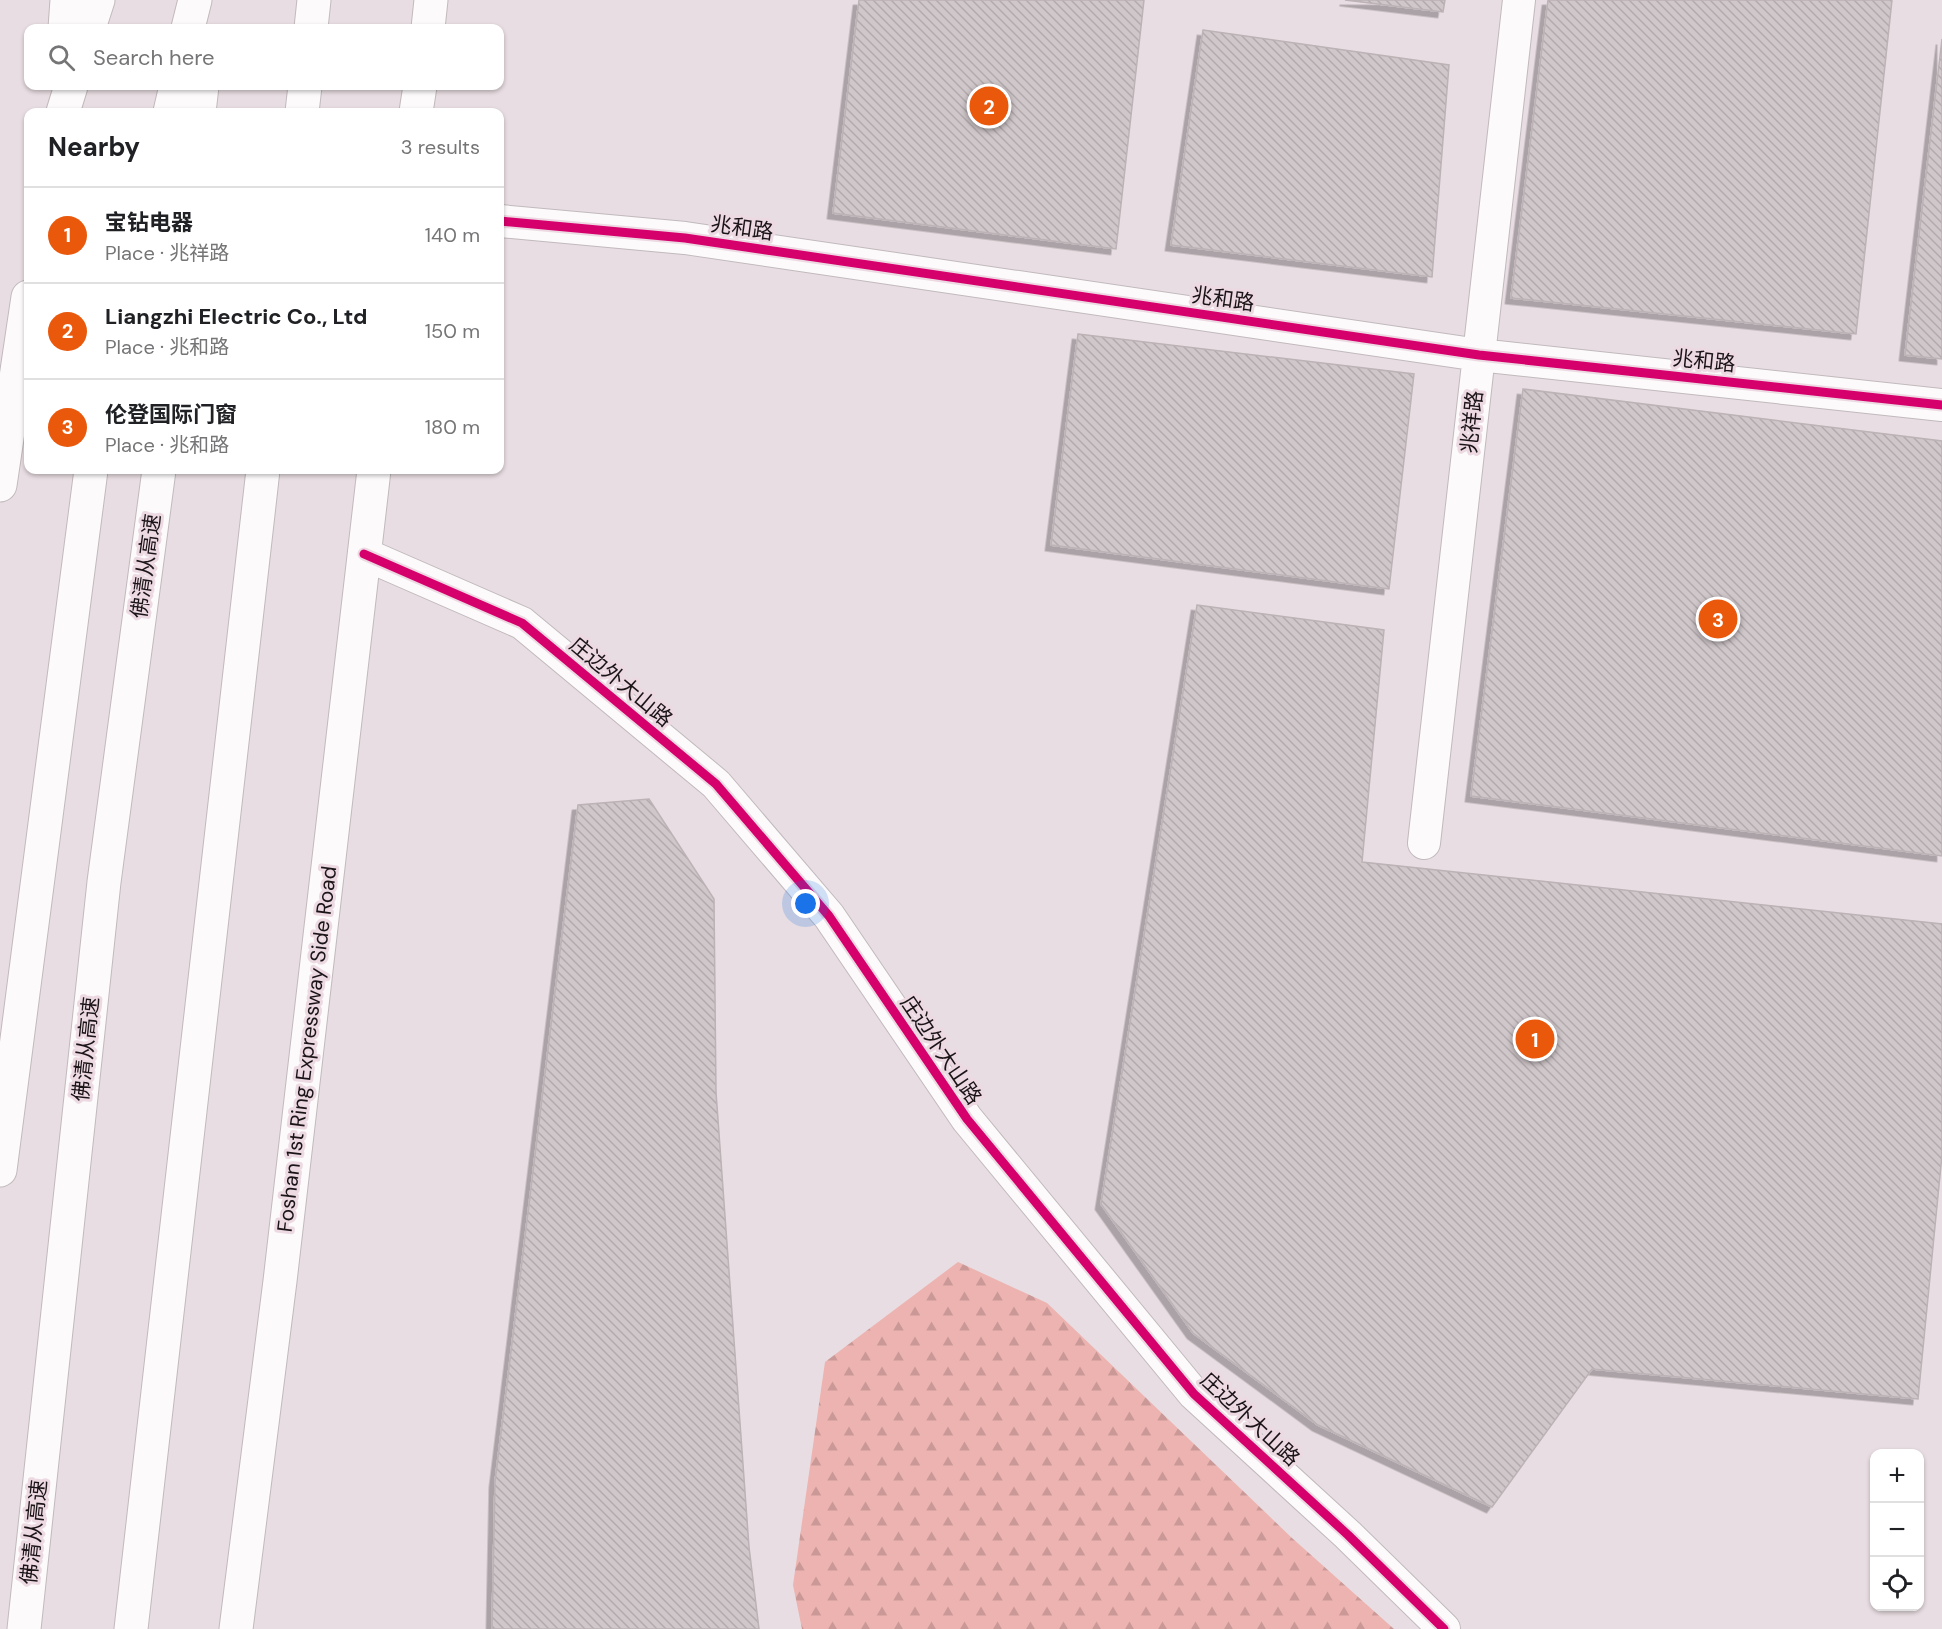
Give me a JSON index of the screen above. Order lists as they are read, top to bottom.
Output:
{
  "streets": {
    "main road": ["佛清从高速", "Foshan 1st Ring Expressway Side Road"],
    "street": ["兆和路", "兆祥路", "庄边外大山路"]
  },
  "crossings": [
    ["兆和路", "兆祥路"],
    ["庄边外大山路", "Foshan 1st Ring Expressway Side Road"]
  ],
  "page": {
    "search": "Search here",
    "pins": ["2", "3", "1"],
    "heading": ["Nearby", "3 results"],
    "list": [
      {
        "mark": "1",
        "name": "宝钻电器",
        "note": "Place · 兆祥路",
        "value": "140 m"
      },
      {
        "mark": "2",
        "name": "Liangzhi Electric Co., Ltd",
        "note": "Place · 兆和路",
        "value": "150 m"
      },
      {
        "mark": "3",
        "name": "伦登国际门窗",
        "note": "Place · 兆和路",
        "value": "180 m"
      }
    ],
    "map_buttons": ["+", "−"]
  }
}
